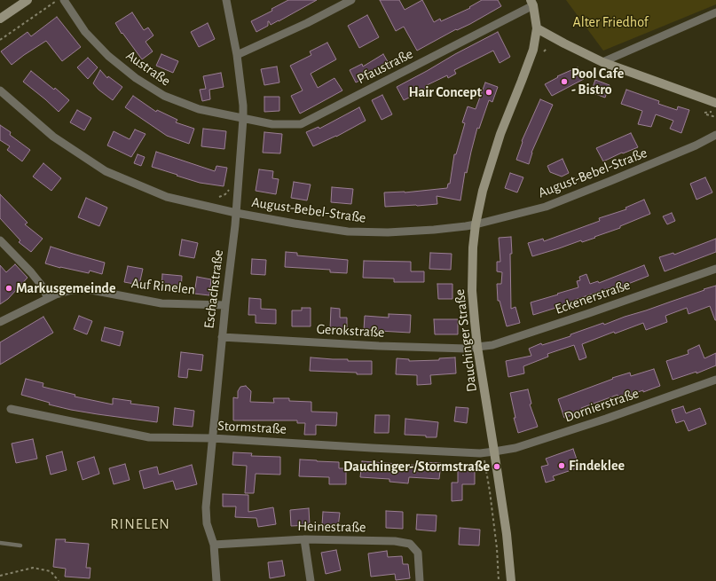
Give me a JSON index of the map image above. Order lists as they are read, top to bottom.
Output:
{
  "streets": {
    "main road": ["Dauchinger Straße"],
    "street": [
      "Pfaustraße",
      "Austraße",
      "August-Bebel-Straße",
      "Auf Rinelen",
      "Eschachstraße",
      "Eckenerstraße",
      "Gerokstraße",
      "Dornierstraße",
      "Stormstraße",
      "Heinestraße"
    ]
  },
  "crossings": [
    ["Pfaustraße", "Austraße"],
    ["Pfaustraße", "Eschachstraße"],
    ["Pfaustraße", "Dauchinger Straße"],
    ["Austraße", "Eschachstraße"],
    ["August-Bebel-Straße", "Eschachstraße"],
    ["August-Bebel-Straße", "Dauchinger Straße"],
    ["Auf Rinelen", "Eschachstraße"],
    ["Eschachstraße", "Gerokstraße"],
    ["Eschachstraße", "Stormstraße"],
    ["Eschachstraße", "Heinestraße"],
    ["Eckenerstraße", "Gerokstraße"],
    ["Eckenerstraße", "Dauchinger Straße"],
    ["Gerokstraße", "Dauchinger Straße"],
    ["Dauchinger Straße", "Dornierstraße"],
    ["Dauchinger Straße", "Stormstraße"],
    ["Dornierstraße", "Stormstraße"]
  ],
  "districts": ["RINELEN"],
  "parks": ["Alter Friedhof"],
  "places": [
    "Pool Cafe - Bistro",
    "Hair Concept",
    "Markusgemeinde",
    "Findeklee",
    "Dauchinger-/Stormstraße"
  ]
}
